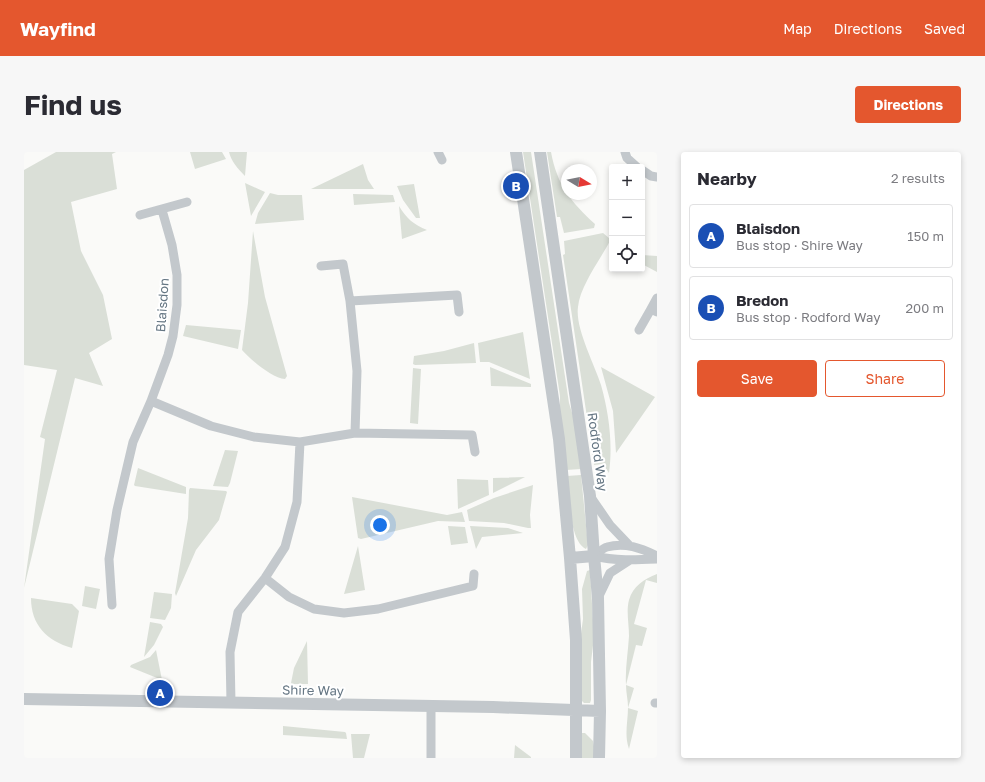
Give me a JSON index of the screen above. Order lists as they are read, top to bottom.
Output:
{
  "streets": {
    "street": ["Blaisdon", "Rodford Way", "Shire Way"]
  },
  "crossings": [
    ["Rodford Way", "Shire Way"]
  ],
  "north": "right",
  "page": {
    "header": "Wayfind",
    "nav": ["Map", "Directions", "Saved"],
    "buttons": [
      "Directions",
      ["Save", "Share"]
    ],
    "title": "Find us",
    "heading": ["Nearby", "2 results"],
    "map_buttons": ["+", "−"],
    "pins": ["B", "A"],
    "list": [
      {
        "mark": "A",
        "name": "Blaisdon",
        "note": "Bus stop · Shire Way",
        "value": "150 m"
      },
      {
        "mark": "B",
        "name": "Bredon",
        "note": "Bus stop · Rodford Way",
        "value": "200 m"
      }
    ]
  }
}
